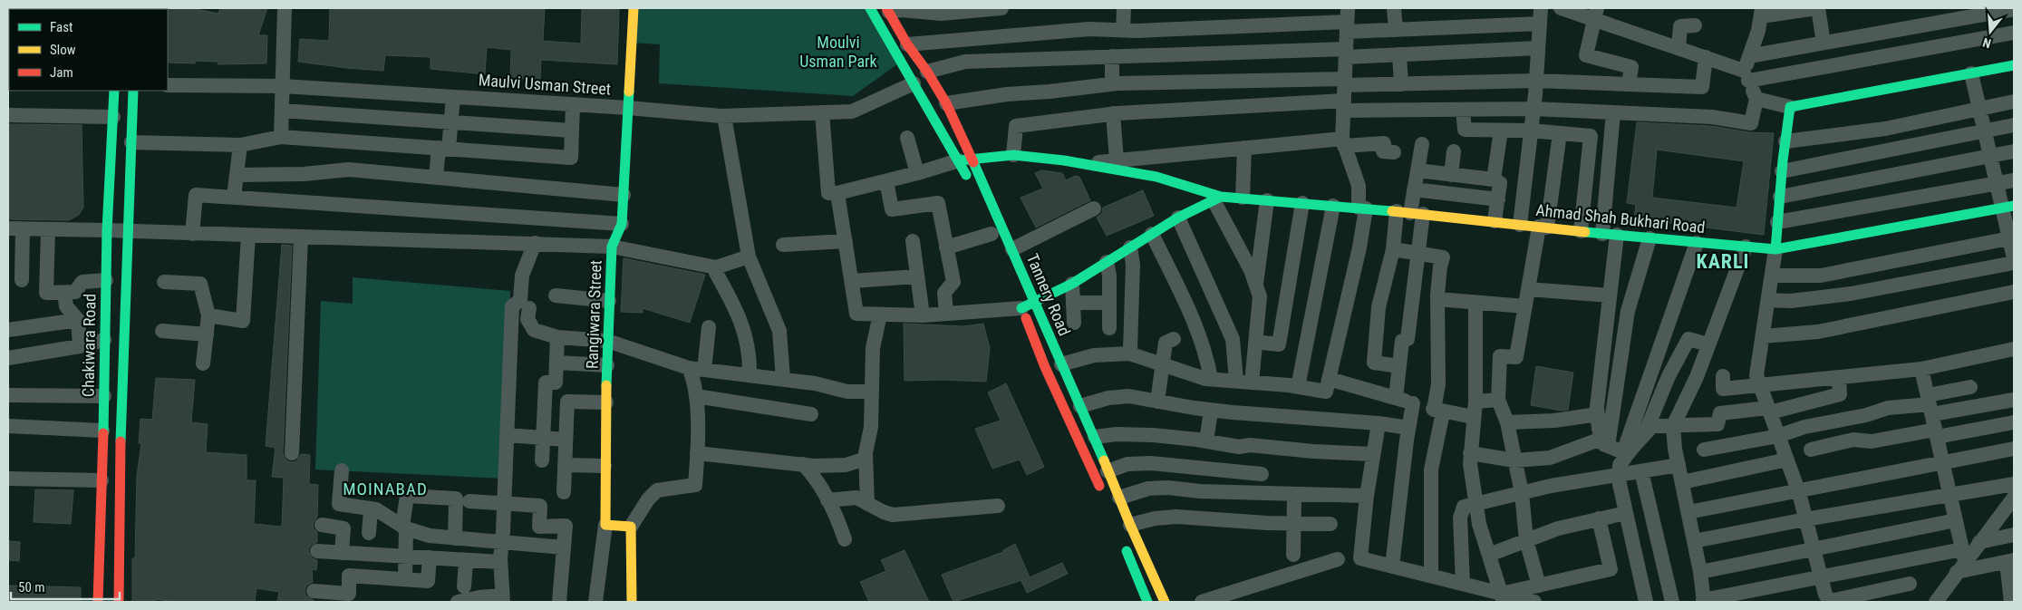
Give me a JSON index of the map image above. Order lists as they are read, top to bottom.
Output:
{
  "streets": {
    "street": [
      "Maulvi Usman Street",
      "Ahmad Shah Bukhari Road",
      "Tannery Road",
      "Rangiwara Street",
      "Chakiwara Road"
    ]
  },
  "crossings": [
    ["Maulvi Usman Street", "Tannery Road"],
    ["Maulvi Usman Street", "Rangiwara Street"],
    ["Ahmad Shah Bukhari Road", "Tannery Road"]
  ],
  "districts": ["KARLI", "MOINABAD"],
  "parks": ["Moulvi Usman Park"],
  "legend": ["Fast", "Slow", "Jam"],
  "scale_bar": "50 m",
  "north": "bottom"
}
